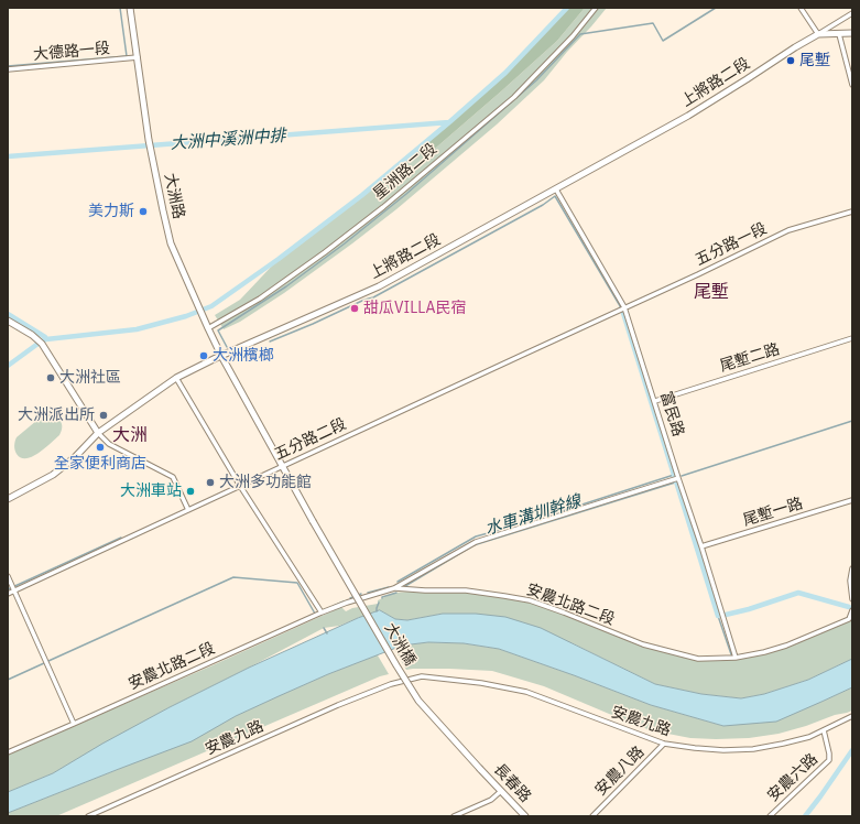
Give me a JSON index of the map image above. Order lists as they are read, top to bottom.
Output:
{
  "streets": {
    "street": [
      "大德路一段",
      "上將路二段",
      "星洲路二段",
      "大洲路",
      "五分路一段",
      "尾塹二路",
      "富民路",
      "五分路二段",
      "尾塹一路",
      "安農北路二段",
      "大洲橋",
      "安農九路",
      "安農八路",
      "安農六路",
      "長春路"
    ]
  },
  "crossings": [
    ["大德路一段", "大洲路"],
    ["上將路二段", "富民路"],
    ["星洲路二段", "大洲路"],
    ["五分路一段", "富民路"],
    ["五分路一段", "五分路二段"],
    ["尾塹二路", "富民路"],
    ["富民路", "五分路二段"],
    ["富民路", "尾塹一路"],
    ["富民路", "安農北路二段"],
    ["五分路二段", "大洲橋"],
    ["大洲橋", "長春路"],
    ["安農九路", "安農八路"],
    ["安農九路", "安農六路"]
  ],
  "districts": ["尾塹", "大洲"],
  "water": ["大洲中溪洲中排", "水車溝圳幹線"],
  "places": [
    "尾塹",
    "美力斯",
    "甜瓜VILLA民宿",
    "大洲檳榔",
    "大洲社區",
    "大洲派出所",
    "全家便利商店",
    "大洲多功能館",
    "大洲車站"
  ]
}
